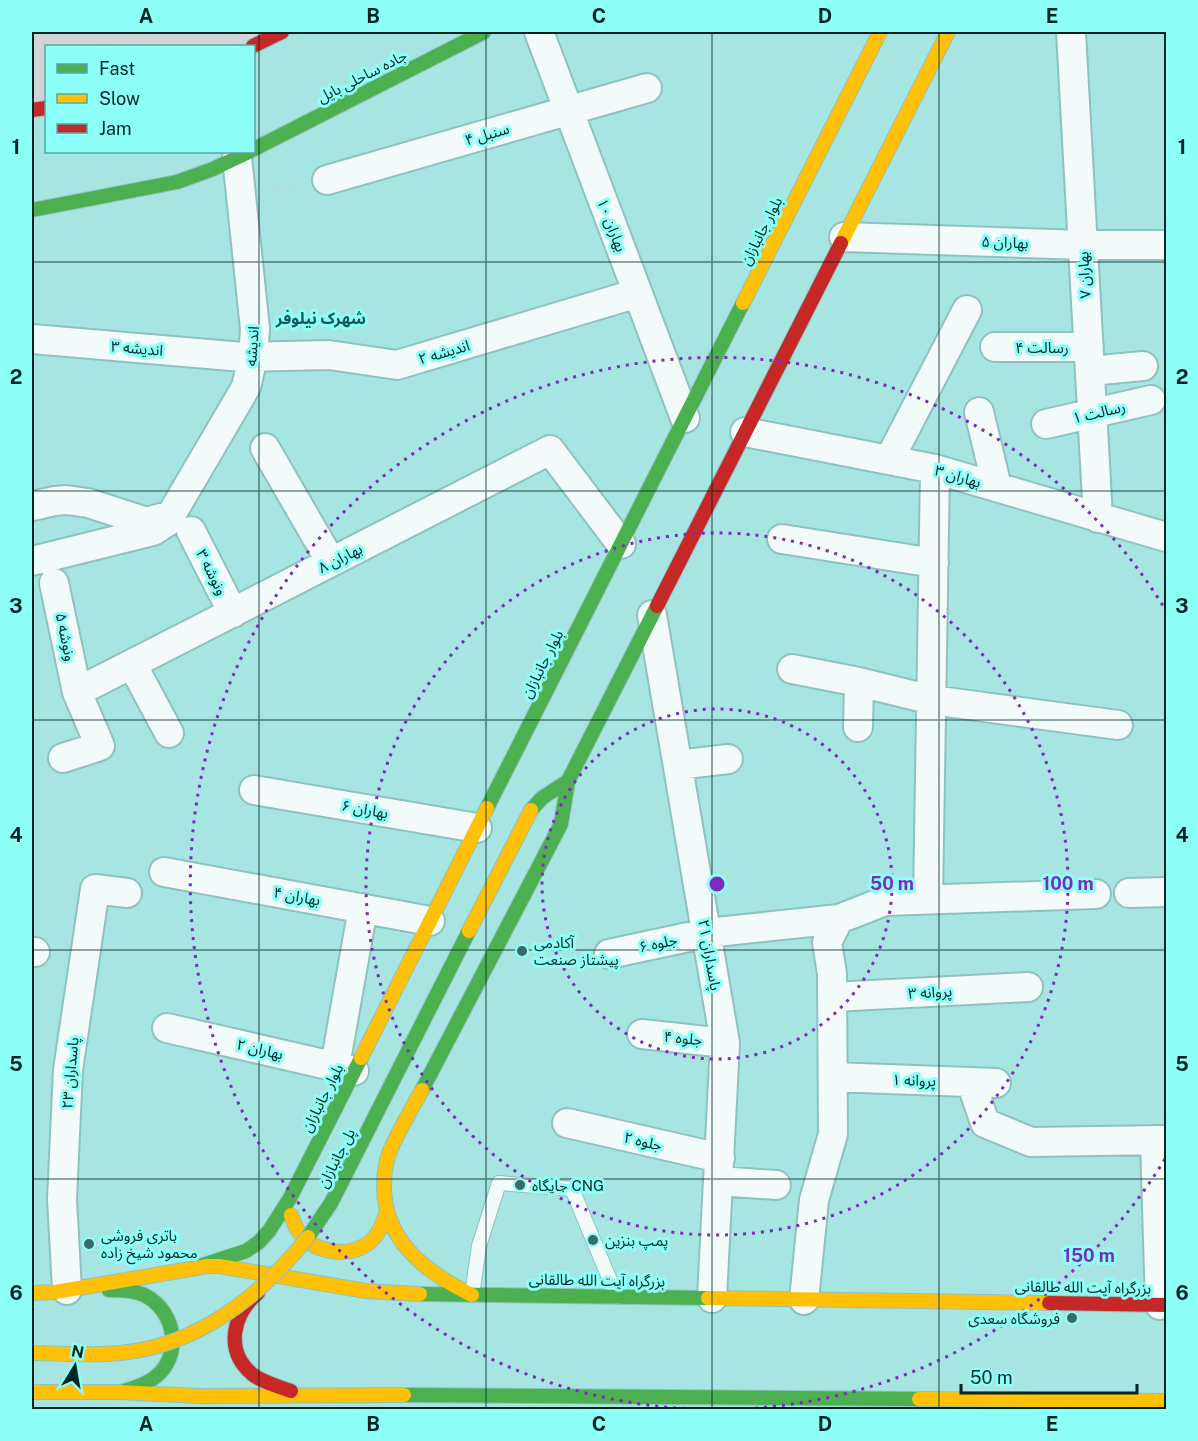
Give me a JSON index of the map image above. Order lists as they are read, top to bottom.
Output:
{
  "streets": {
    "main road": [
      "جاده ساحلی بایل",
      "بلوار جانبازان",
      "پل جانبازان",
      "بزرگراه آیت الله طالقانی"
    ],
    "street": [
      "سنبل ۴",
      "بهاران ۱۰",
      "بهاران ۵",
      "بهاران ۷",
      "اندیشه",
      "رسالت ۴",
      "اندیشه ۳",
      "اندیشه ۲",
      "رسالت ۱",
      "بهاران ۳",
      "بهاران ۸",
      "ونوشه ۳",
      "ونوشه ۵",
      "بهاران ۶",
      "بهاران ۴",
      "جلوه ۶",
      "پاسداران ۲۱",
      "پروانه ۳",
      "جلوه ۴",
      "بهاران ۲",
      "پاسداران ۲۳",
      "پروانه ۱",
      "جلوه ۲"
    ]
  },
  "crossings": [
    ["جاده ساحلی بایل", "اندیشه"],
    ["سنبل ۴", "بهاران ۱۰"],
    ["بهاران ۱۰", "بلوار جانبازان"],
    ["بهاران ۱۰", "اندیشه ۲"],
    ["بلوار جانبازان", "بهاران ۸"],
    ["بلوار جانبازان", "بهاران ۶"],
    ["بلوار جانبازان", "بهاران ۴"],
    ["بلوار جانبازان", "بهاران ۲"],
    ["بلوار جانبازان", "بزرگراه آیت الله طالقانی"],
    ["بهاران ۵", "بهاران ۷"],
    ["بهاران ۷", "رسالت ۴"],
    ["بهاران ۷", "رسالت ۱"],
    ["بهاران ۷", "بهاران ۳"],
    ["اندیشه", "اندیشه ۳"],
    ["اندیشه", "اندیشه ۲"],
    ["اندیشه", "ونوشه ۳"],
    ["اندیشه ۳", "اندیشه ۲"],
    ["بهاران ۸", "ونوشه ۳"],
    ["بهاران ۸", "ونوشه ۵"],
    ["جلوه ۶", "پاسداران ۲۱"],
    ["پاسداران ۲۱", "جلوه ۴"],
    ["پاسداران ۲۱", "جلوه ۲"],
    ["پاسداران ۲۱", "بزرگراه آیت الله طالقانی"],
    ["پاسداران ۲۳", "بزرگراه آیت الله طالقانی"]
  ],
  "districts": ["شهرک نیلوفر"],
  "places": [
    "آکادمی پیشتاز صنعت",
    "جایگاه CNG",
    "پمپ بنزین",
    "باتری فروشی محمود شیخ زاده",
    "فروشگاه سعدی"
  ],
  "legend": ["Fast", "Slow", "Jam"],
  "scale_bar": "50 m",
  "north": "top",
  "grid": {
    "columns": [
      "A",
      "B",
      "C",
      "D",
      "E"
    ],
    "rows": [
      "1",
      "2",
      "3",
      "4",
      "5",
      "6"
    ]
  },
  "rings": ["50 m", "100 m", "150 m"]
}
